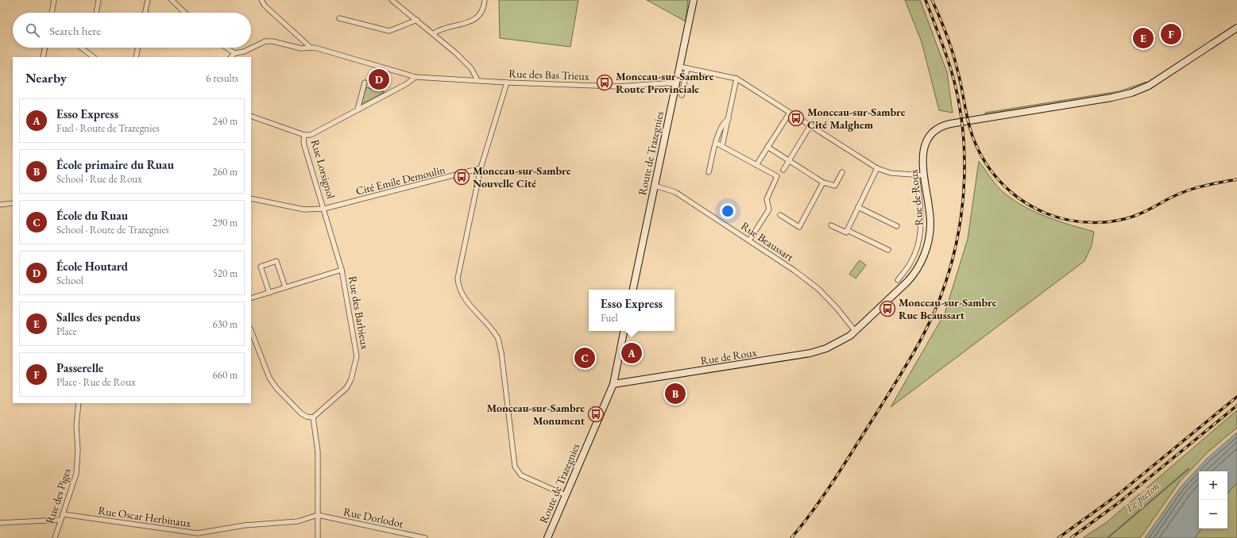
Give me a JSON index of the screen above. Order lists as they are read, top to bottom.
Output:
{
  "streets": {
    "main road": ["Route de Trazegnies", "Rue de Roux"],
    "street": [
      "Rue des Bas Trieux",
      "Rue Lorsignol",
      "Cité Emile Demoulin",
      "Rue Beaussart",
      "Rue des Barbieux",
      "Rue des Piges",
      "Rue Oscar Herbinaux",
      "Rue Dorlodot"
    ]
  },
  "crossings": [
    ["Rue des Bas Trieux", "Route de Trazegnies"],
    ["Route de Trazegnies", "Rue de Roux"],
    ["Route de Trazegnies", "Rue Beaussart"],
    ["Rue Lorsignol", "Cité Emile Demoulin"],
    ["Rue Lorsignol", "Rue des Barbieux"],
    ["Cité Emile Demoulin", "Rue des Barbieux"],
    ["Rue de Roux", "Rue Beaussart"],
    ["Rue des Piges", "Rue Oscar Herbinaux"],
    ["Rue Oscar Herbinaux", "Rue Dorlodot"]
  ],
  "water": ["Le piéton"],
  "places": {
    "bus stop": [
      "Monceau-sur-Sambre Route Provinciale",
      "Monceau-sur-Sambre Cité Malghem",
      "Monceau-sur-Sambre Nouvelle Cité",
      "Monceau-sur-Sambre Rue Beaussart",
      "Monceau-sur-Sambre Monument"
    ]
  },
  "page": {
    "search": "Search here",
    "pins": [
      "F",
      "E",
      "D",
      "A",
      "C",
      "B"
    ],
    "heading": ["Nearby", "6 results"],
    "list": [
      {
        "mark": "A",
        "name": "Esso Express",
        "note": "Fuel · Route de Trazegnies",
        "value": "240 m"
      },
      {
        "mark": "B",
        "name": "École primaire du Ruau",
        "note": "School · Rue de Roux",
        "value": "260 m"
      },
      {
        "mark": "C",
        "name": "École du Ruau",
        "note": "School · Route de Trazegnies",
        "value": "290 m"
      },
      {
        "mark": "D",
        "name": "École Houtard",
        "note": "School",
        "value": "520 m"
      },
      {
        "mark": "E",
        "name": "Salles des pendus",
        "note": "Place",
        "value": "630 m"
      },
      {
        "mark": "F",
        "name": "Passerelle",
        "note": "Place · Rue de Roux",
        "value": "660 m"
      }
    ],
    "popup": ["Esso Express", "Fuel"],
    "map_buttons": ["+", "−"]
  }
}
